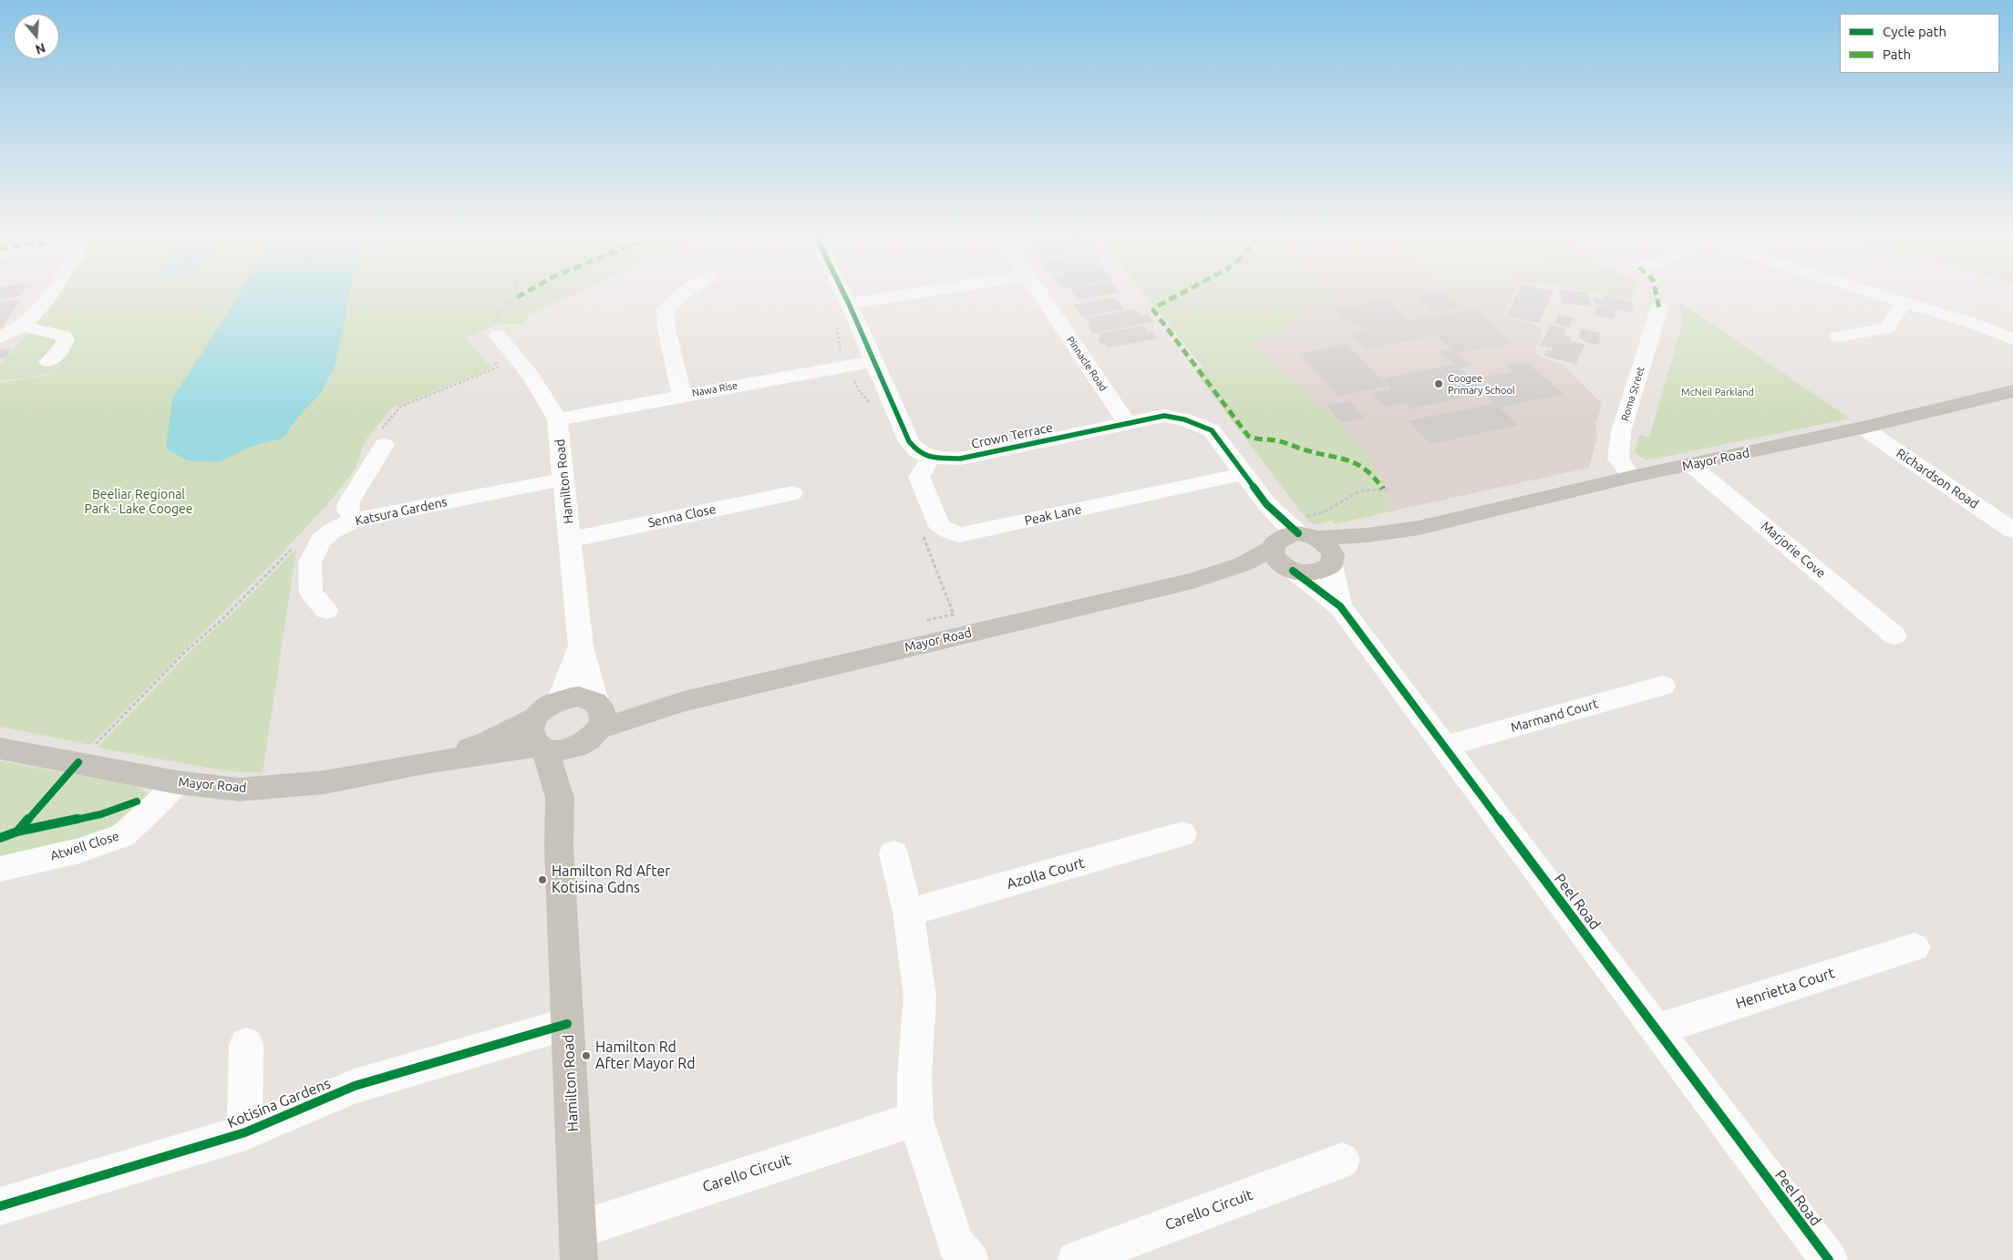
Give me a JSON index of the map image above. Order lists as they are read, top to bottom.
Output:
{
  "streets": {
    "main road": ["Mayor Road", "Hamilton Road"],
    "street": [
      "Pinnacle Road",
      "Nawa Rise",
      "Roma Street",
      "Crown Terrace",
      "Richardson Road",
      "Katsura Gardens",
      "Peak Lane",
      "Senna Close",
      "Marjorie Cove",
      "Marmand Court",
      "Atwell Close",
      "Azolla Court",
      "Peel Road",
      "Henrietta Court",
      "Kotisina Gardens",
      "Carello Circuit"
    ]
  },
  "crossings": [
    ["Pinnacle Road", "Crown Terrace"],
    ["Nawa Rise", "Hamilton Road"],
    ["Roma Street", "Mayor Road"],
    ["Crown Terrace", "Mayor Road"],
    ["Crown Terrace", "Peak Lane"],
    ["Mayor Road", "Richardson Road"],
    ["Mayor Road", "Hamilton Road"],
    ["Mayor Road", "Marjorie Cove"],
    ["Mayor Road", "Atwell Close"],
    ["Mayor Road", "Peel Road"],
    ["Hamilton Road", "Katsura Gardens"],
    ["Hamilton Road", "Senna Close"],
    ["Hamilton Road", "Kotisina Gardens"],
    ["Hamilton Road", "Carello Circuit"],
    ["Marmand Court", "Peel Road"],
    ["Peel Road", "Henrietta Court"]
  ],
  "parks": ["McNeil Parkland", "Beeliar Regional Park - Lake Coogee"],
  "places": ["Coogee Primary School", "Hamilton Rd After Kotisina Gdns", "Hamilton Rd After Mayor Rd"],
  "legend": ["Cycle path", "Path"],
  "north": "bottom"
}
